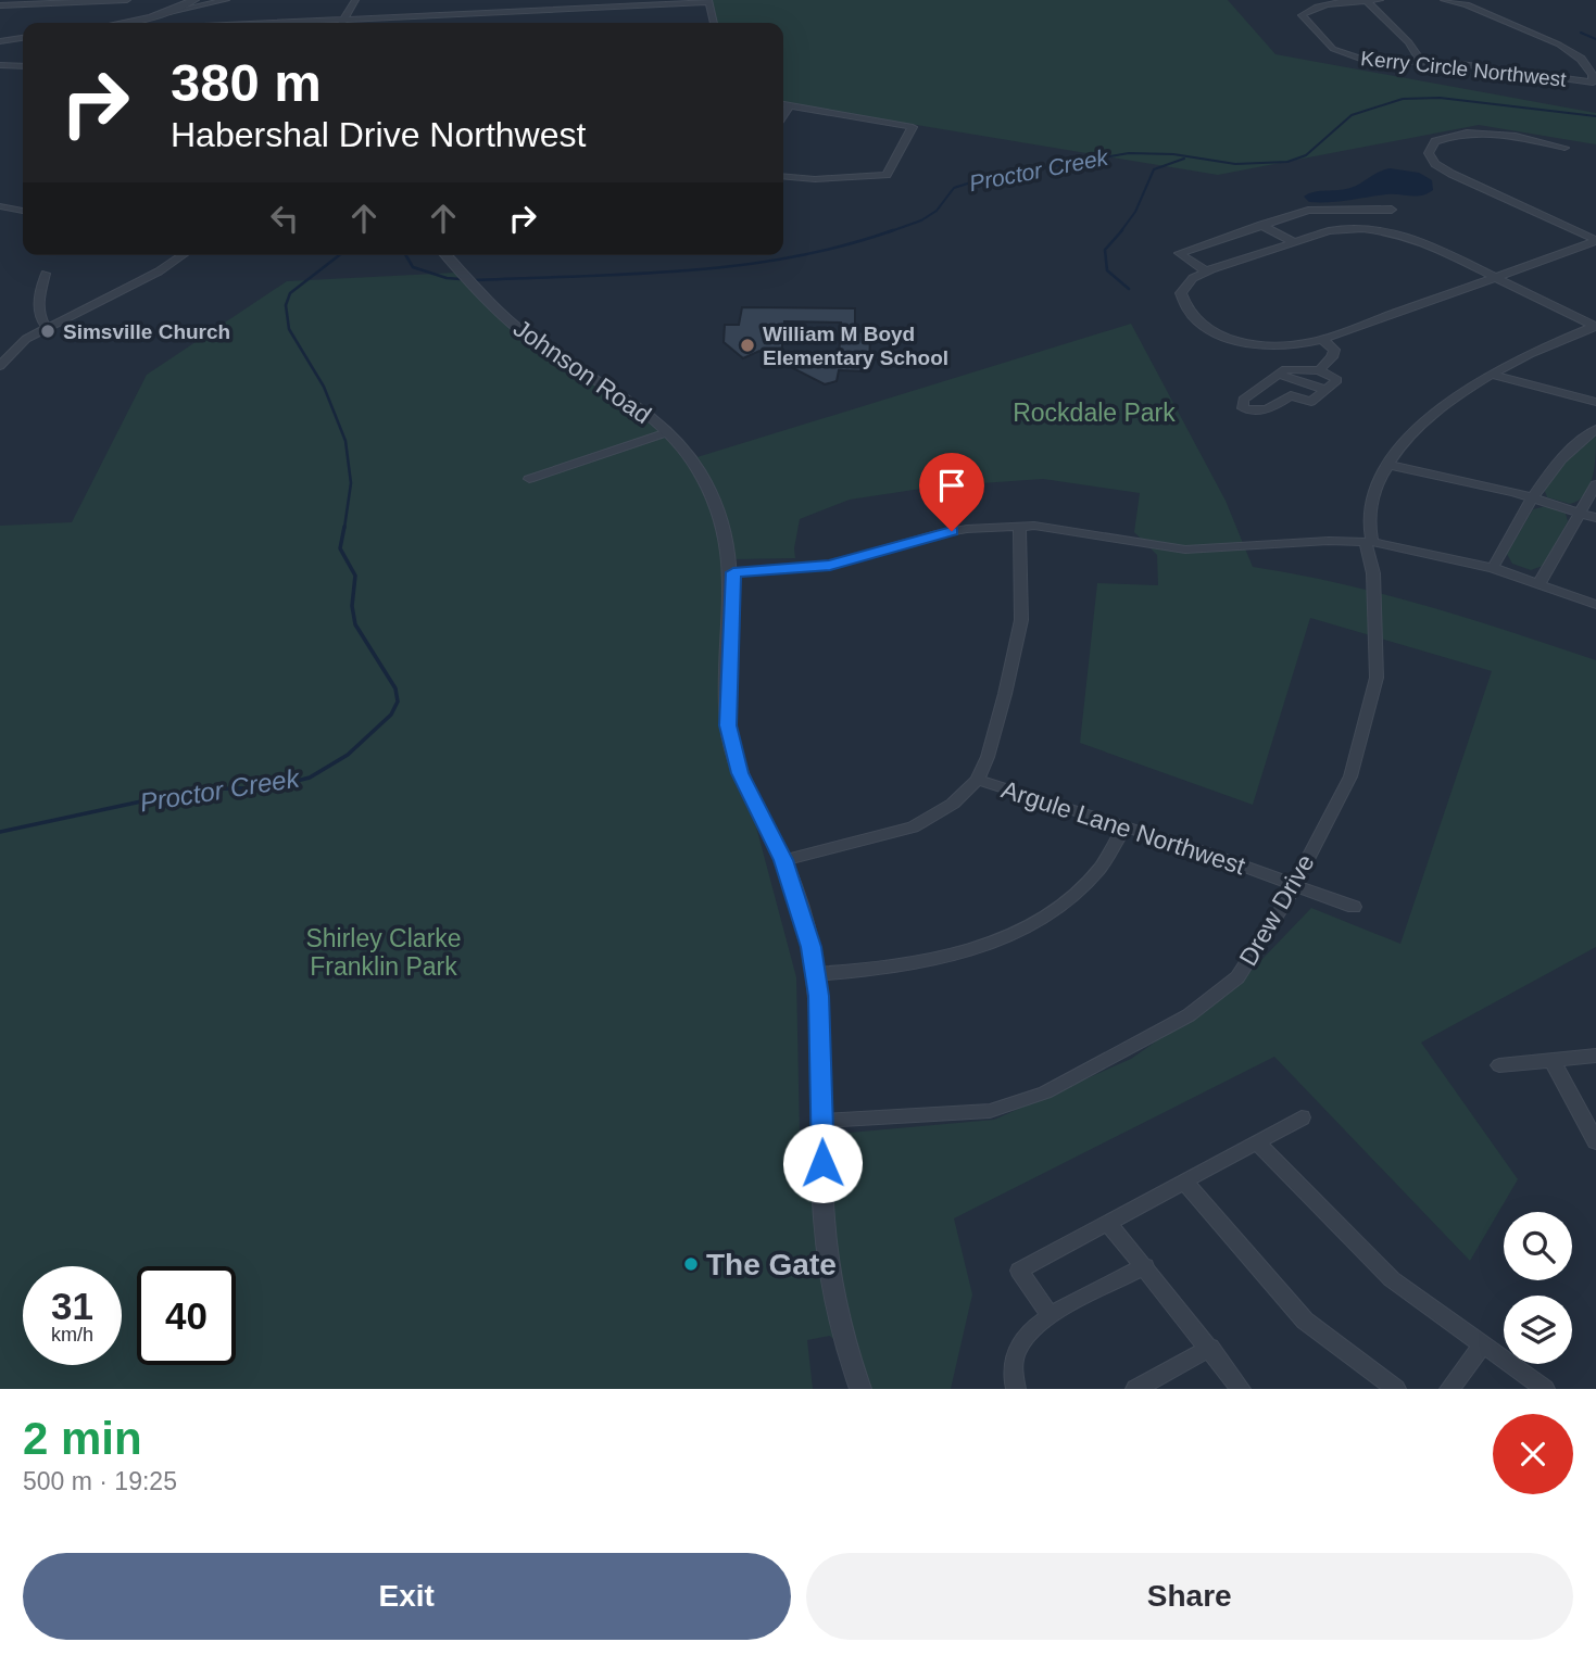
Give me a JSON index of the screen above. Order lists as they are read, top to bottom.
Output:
{
  "streets": {
    "street": [
      "Kerry Circle Northwest",
      "Johnson Road",
      "Argule Lane Northwest",
      "Drew Drive"
    ]
  },
  "crossings": [
    ["Johnson Road", "Drew Drive"],
    ["Argule Lane Northwest", "Drew Drive"]
  ],
  "water": ["Proctor Creek"],
  "parks": ["Rockdale Park", "Shirley Clarke Franklin Park"],
  "places": ["Simsville Church", "William M Boyd Elementary School", "The Gate"],
  "page": {
    "turn": ["380 m", "Habershal Drive Northwest"],
    "speed": "31 km/h",
    "limit": "40",
    "heading": ["2 min", "500 m · 19:25"],
    "buttons": ["Exit", "Share"]
  }
}
